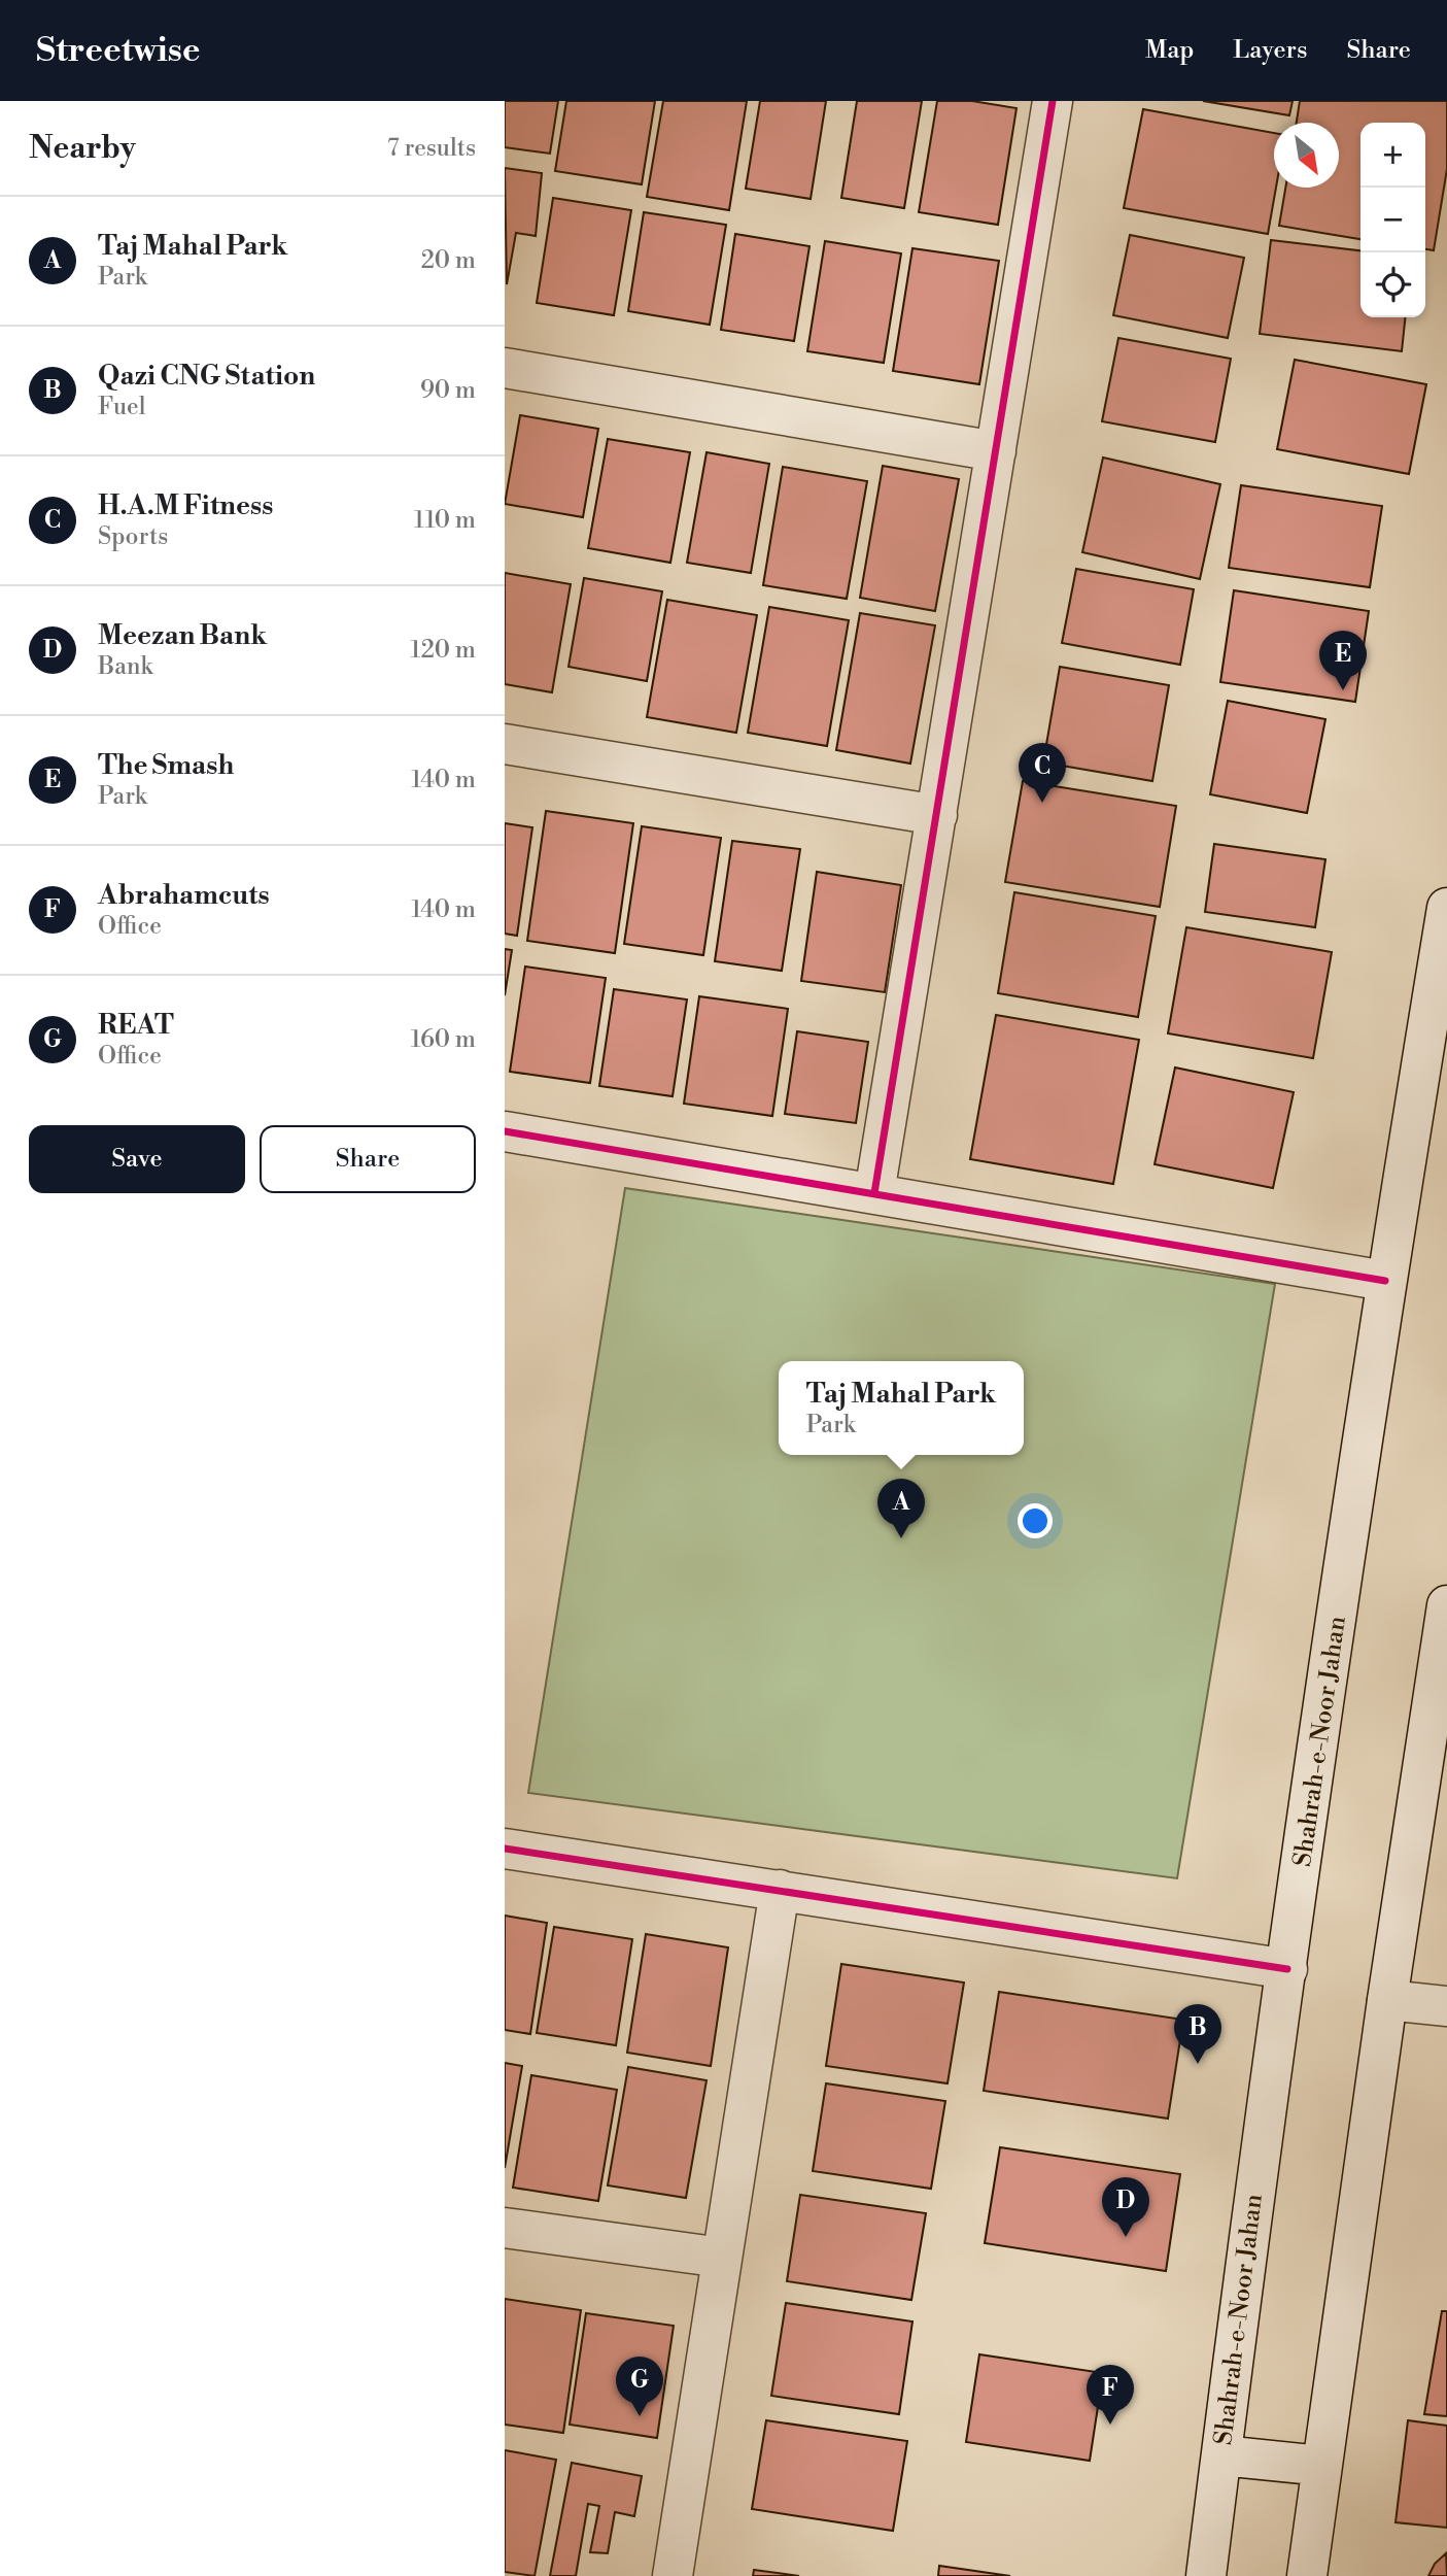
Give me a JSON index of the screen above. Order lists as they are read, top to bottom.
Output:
{
  "streets": {
    "street": ["Shahrah-e-Noor Jahan"]
  },
  "north": "bottom right",
  "page": {
    "header": "Streetwise",
    "nav": ["Map", "Layers", "Share"],
    "heading": ["Nearby", "7 results"],
    "map_buttons": ["+", "−"],
    "list": [
      {
        "mark": "A",
        "name": "Taj Mahal Park",
        "note": "Park",
        "value": "20 m"
      },
      {
        "mark": "B",
        "name": "Qazi CNG Station",
        "note": "Fuel",
        "value": "90 m"
      },
      {
        "mark": "C",
        "name": "H.A.M Fitness",
        "note": "Sports",
        "value": "110 m"
      },
      {
        "mark": "D",
        "name": "Meezan Bank",
        "note": "Bank",
        "value": "120 m"
      },
      {
        "mark": "E",
        "name": "The Smash",
        "note": "Park",
        "value": "140 m"
      },
      {
        "mark": "F",
        "name": "Abrahamcuts",
        "note": "Office",
        "value": "140 m"
      },
      {
        "mark": "G",
        "name": "REAT",
        "note": "Office",
        "value": "160 m"
      }
    ],
    "pins": [
      "E",
      "C",
      "A",
      "B",
      "D",
      "G",
      "F"
    ],
    "buttons": ["Save", "Share"],
    "popup": ["Taj Mahal Park", "Park"]
  }
}
